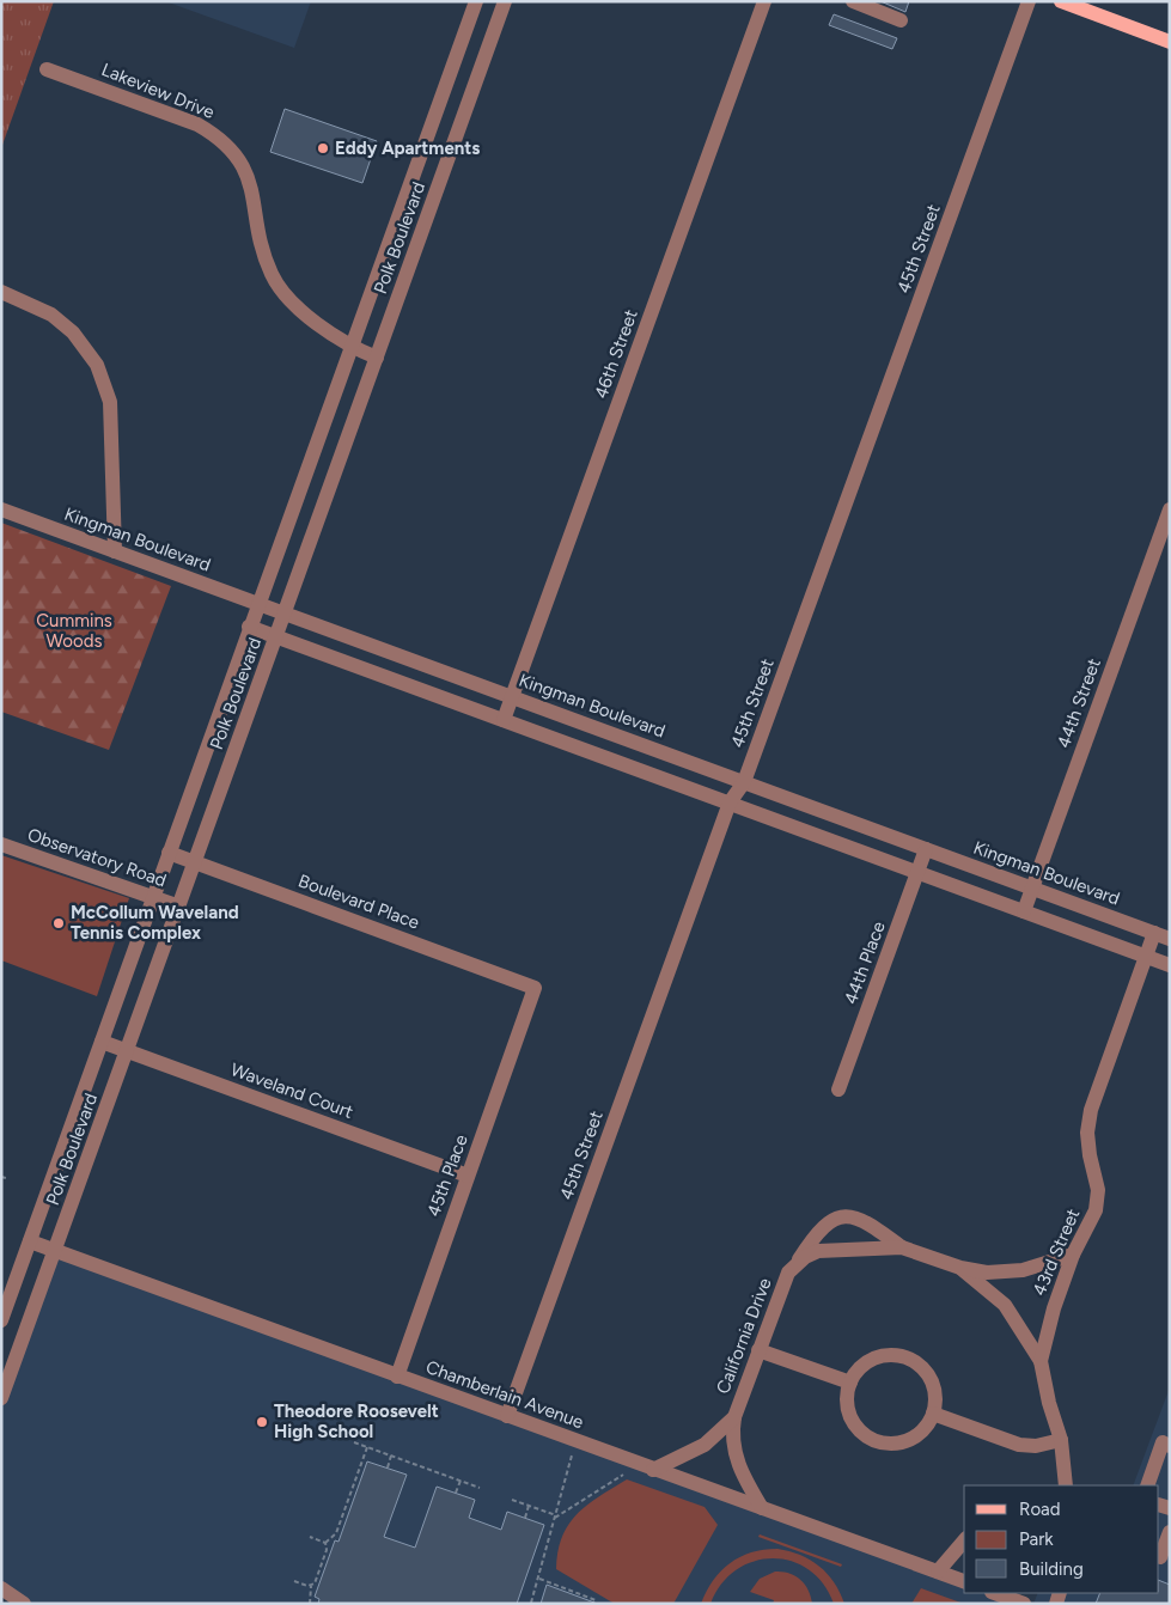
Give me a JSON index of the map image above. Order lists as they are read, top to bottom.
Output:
{
  "streets": {
    "street": [
      "Lakeview Drive",
      "Polk Boulevard",
      "45th Street",
      "46th Street",
      "Kingman Boulevard",
      "44th Street",
      "Observatory Road",
      "Boulevard Place",
      "44th Place",
      "Waveland Court",
      "45th Place",
      "43rd Street",
      "California Drive",
      "Chamberlain Avenue"
    ]
  },
  "crossings": [
    ["Lakeview Drive", "Polk Boulevard"],
    ["Polk Boulevard", "Kingman Boulevard"],
    ["Polk Boulevard", "Observatory Road"],
    ["Polk Boulevard", "Boulevard Place"],
    ["Polk Boulevard", "Waveland Court"],
    ["Polk Boulevard", "Chamberlain Avenue"],
    ["45th Street", "Kingman Boulevard"],
    ["45th Street", "Chamberlain Avenue"],
    ["46th Street", "Kingman Boulevard"],
    ["Kingman Boulevard", "44th Street"],
    ["Kingman Boulevard", "44th Place"],
    ["Kingman Boulevard", "43rd Street"],
    ["Boulevard Place", "45th Place"],
    ["Waveland Court", "45th Place"],
    ["45th Place", "Chamberlain Avenue"],
    ["California Drive", "Chamberlain Avenue"]
  ],
  "parks": ["Cummins Woods"],
  "places": ["Eddy Apartments", "McCollum Waveland Tennis Complex", "Theodore Roosevelt High School"],
  "legend": ["Road", "Park", "Building"]
}
